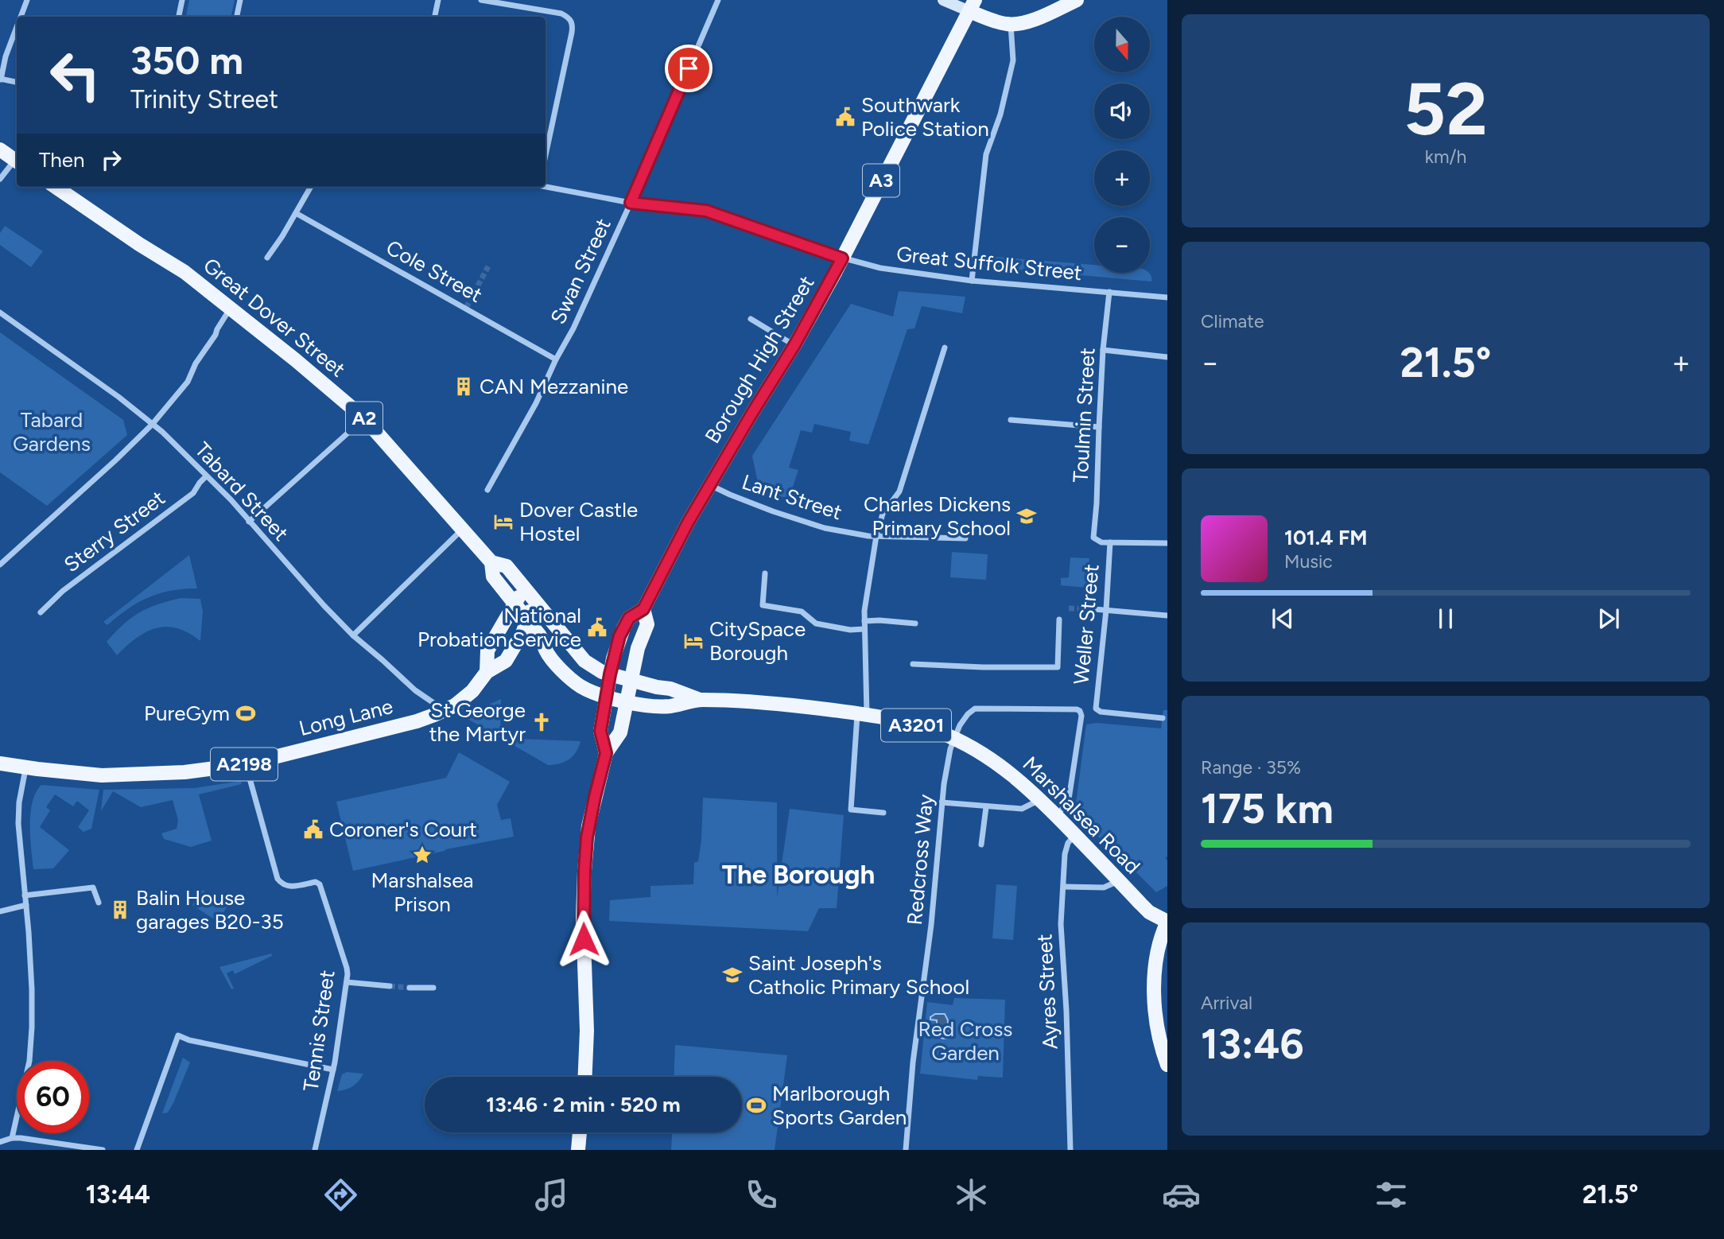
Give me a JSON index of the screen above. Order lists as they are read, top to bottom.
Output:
{
  "streets": {
    "main road": [
      "A3",
      "Great Dover Street",
      "Borough High Street",
      "A2",
      "Long Lane",
      "A3201",
      "A2198",
      "Marshalsea Road"
    ],
    "street": [
      "Great Suffolk Street",
      "Cole Street",
      "Swan Street",
      "Toulmin Street",
      "Tabard Street",
      "Lant Street",
      "Sterry Street",
      "Weller Street",
      "Redcross Way",
      "Ayres Street",
      "Tennis Street"
    ]
  },
  "crossings": [
    ["Great Suffolk Street", "Swan Street"],
    ["Great Suffolk Street", "Borough High Street"],
    ["Great Suffolk Street", "Toulmin Street"],
    ["Cole Street", "Swan Street"],
    ["Great Dover Street", "Borough High Street"],
    ["Great Dover Street", "Long Lane"],
    ["Great Dover Street", "Marshalsea Road"],
    ["Borough High Street", "Lant Street"],
    ["Borough High Street", "Marshalsea Road"],
    ["Toulmin Street", "Weller Street"],
    ["Tabard Street", "Sterry Street"],
    ["Tabard Street", "Long Lane"],
    ["Long Lane", "Tennis Street"],
    ["Marshalsea Road", "Redcross Way"],
    ["Marshalsea Road", "Ayres Street"]
  ],
  "districts": ["The Borough"],
  "parks": ["Tabard Gardens", "Red Cross Garden"],
  "places": {
    "public building": ["Southwark Police Station", "National Probation Service", "Coroner's Court"],
    "building": ["CAN Mezzanine", "Balin House garages B20-35"],
    "school or university": ["Charles Dickens Primary School", "Saint Joseph's Catholic Primary School"],
    "hotel": ["Dover Castle Hostel", "CitySpace Borough"],
    "sports": ["PureGym", "Marlborough Sports Garden"],
    "church": ["St George the Martyr"],
    "place": ["Marshalsea Prison"]
  },
  "north": "bottom",
  "page": {
    "tile": [
      ["52", "km/h"],
      "Climate",
      ["Range · 35%", "175 km"],
      ["Arrival", "13:46"]
    ],
    "map_buttons": ["+", "−"],
    "turn": ["350 m", "Trinity Street"],
    "then": "Then",
    "heat": ["−", "21.5°", "+"],
    "song": ["101.4 FM", "Music"],
    "limit": "60",
    "trip": "13:46 · 2 min · 520 m",
    "tabs": ["13:44", "21.5°"]
  }
}
